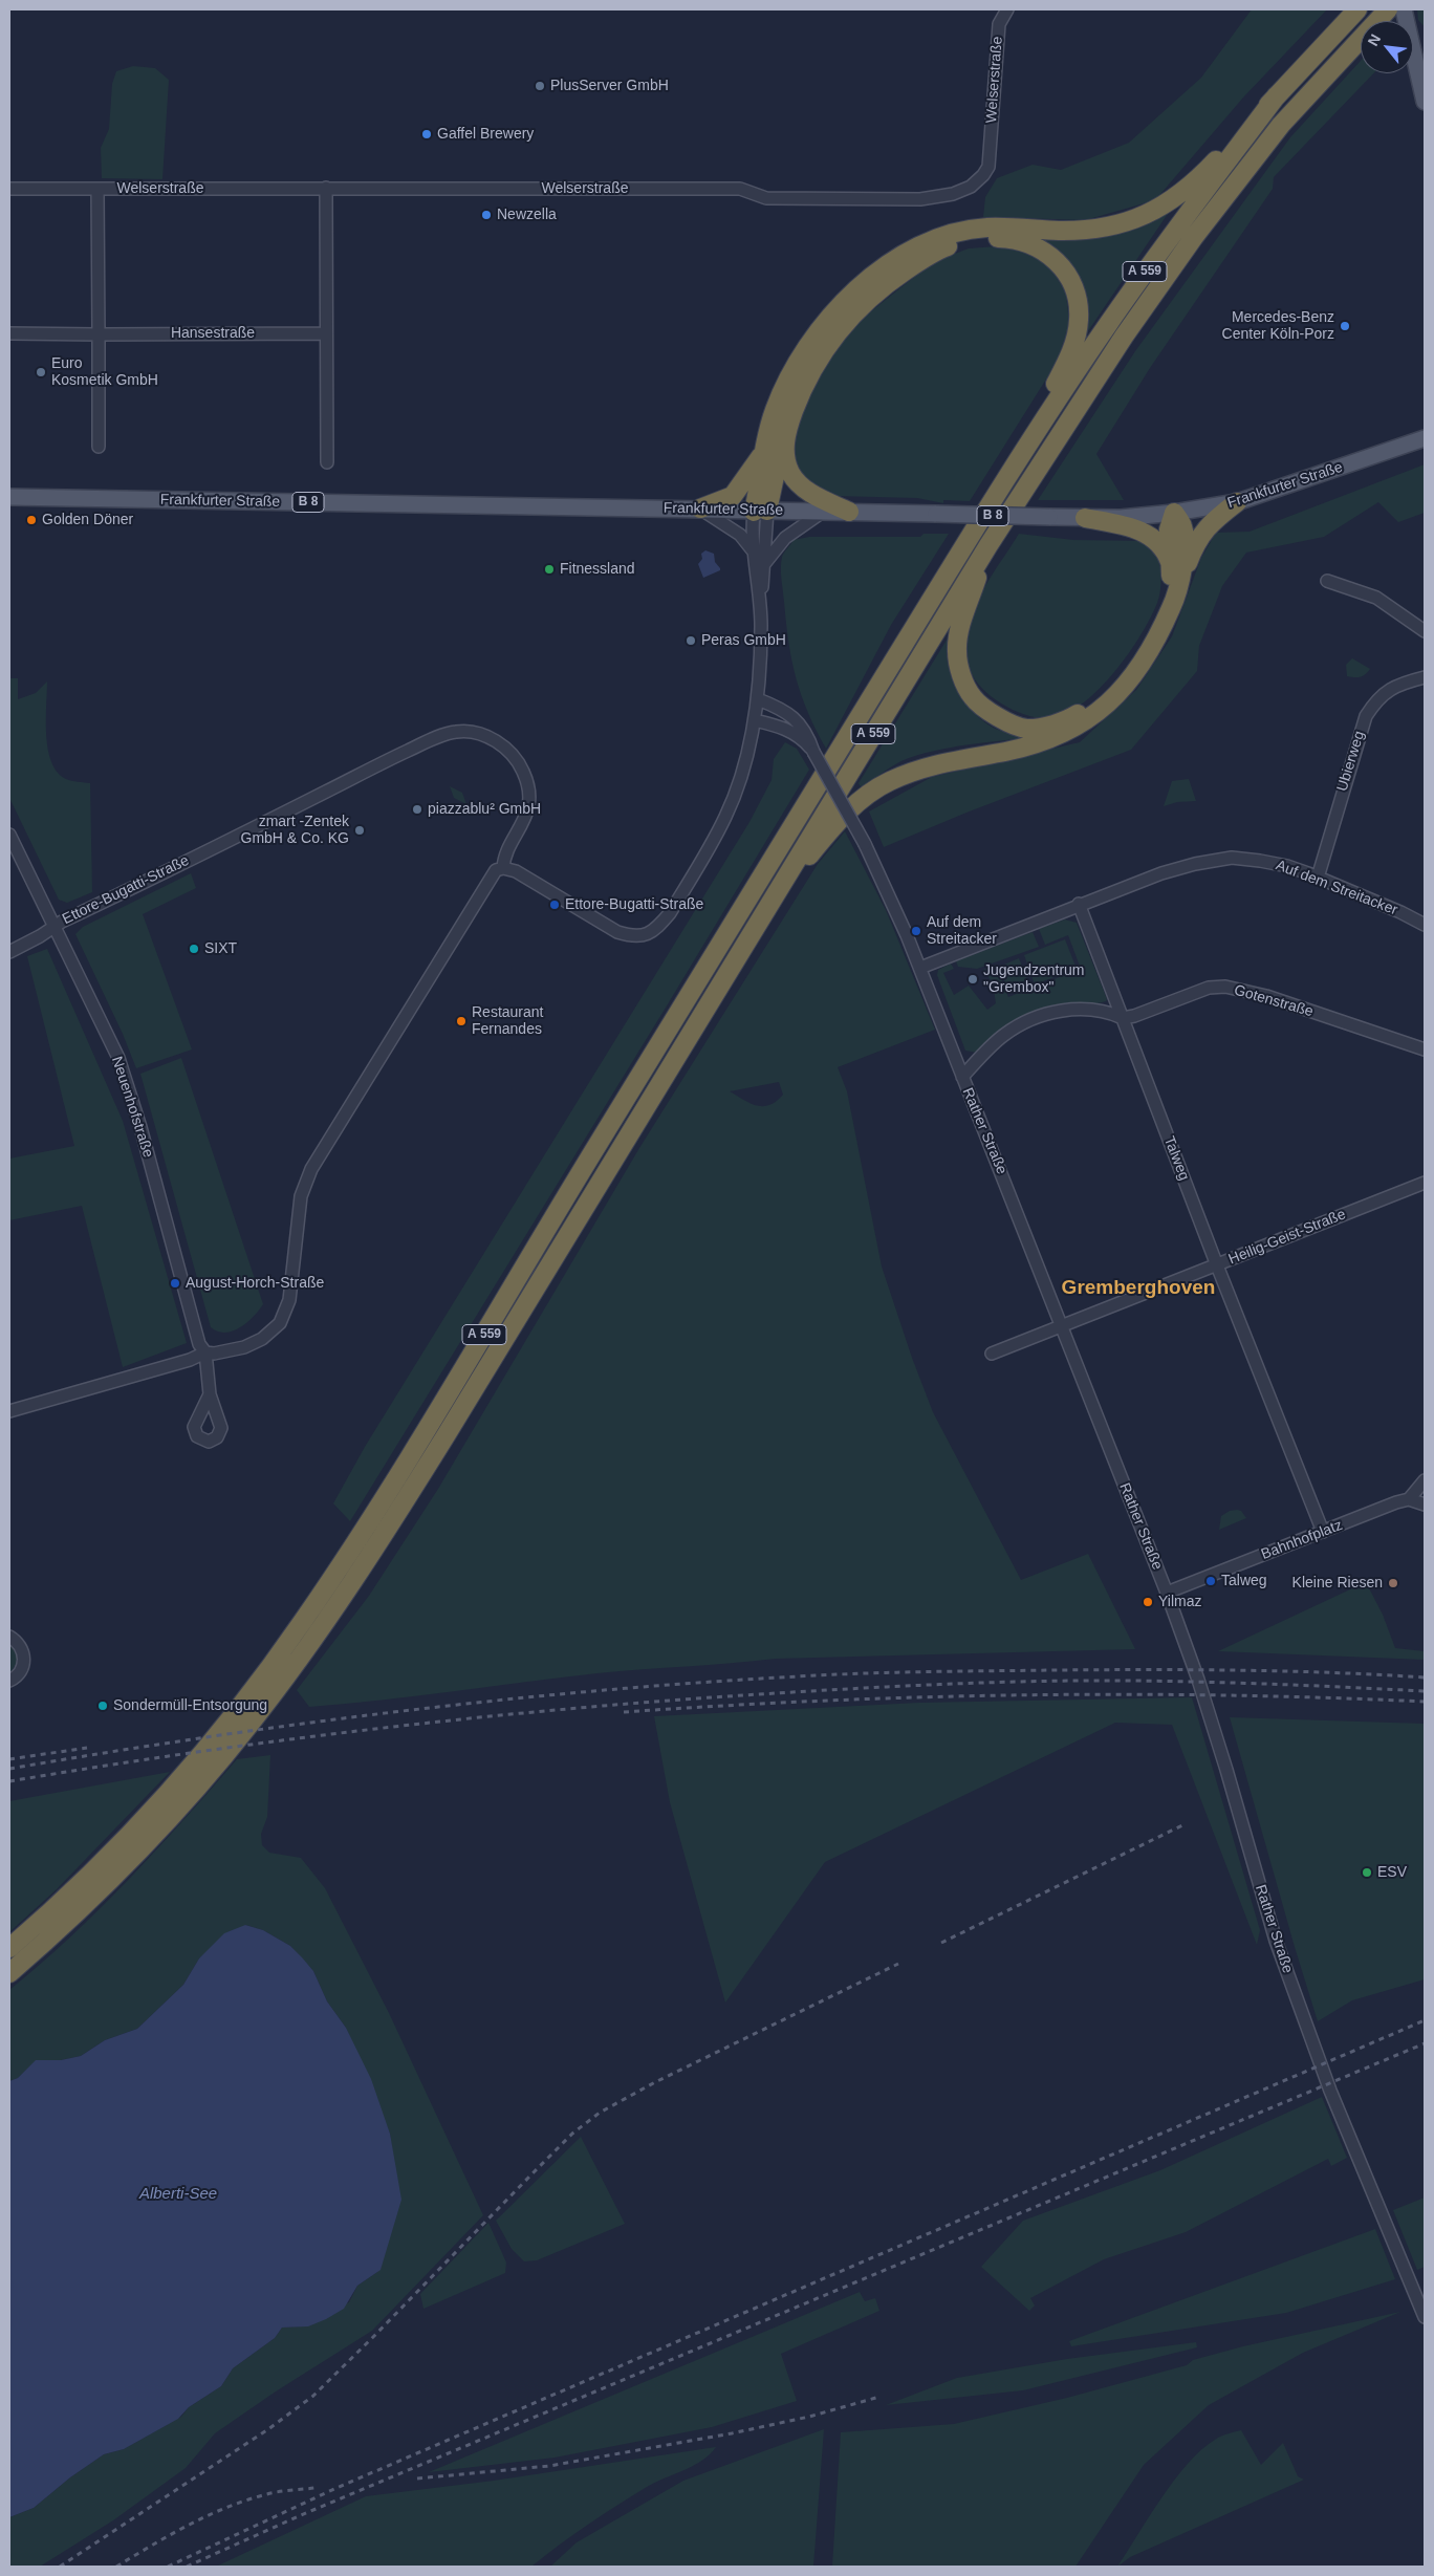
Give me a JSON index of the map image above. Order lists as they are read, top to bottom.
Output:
{
  "streets": {
    "highway": ["A 559"],
    "main road": ["Frankfurter Straße", "B 8"],
    "street": [
      "Welserstraße",
      "Hansestraße",
      "Ubierweg",
      "Auf dem Streitacker",
      "Ettore-Bugatti-Straße",
      "Gotenstraße",
      "Neuenhofstraße",
      "Rather Straße",
      "Talweg",
      "Heilig-Geist-Straße",
      "Bahnhofplatz"
    ]
  },
  "crossings": [
    ["Ubierweg", "Auf dem Streitacker"],
    ["Auf dem Streitacker", "Rather Straße"],
    ["Auf dem Streitacker", "Talweg"],
    ["Ettore-Bugatti-Straße", "Neuenhofstraße"],
    ["Gotenstraße", "Talweg"],
    ["Rather Straße", "Heilig-Geist-Straße"],
    ["Rather Straße", "Bahnhofplatz"],
    ["Talweg", "Heilig-Geist-Straße"],
    ["Talweg", "Bahnhofplatz"]
  ],
  "districts": ["Gremberghoven"],
  "water": ["Alberti-See"],
  "places": [
    "PlusServer GmbH",
    "Gaffel Brewery",
    "Newzella",
    "Mercedes-Benz Center Köln-Porz",
    "Euro Kosmetik GmbH",
    "Golden Döner",
    "Fitnessland",
    "Peras GmbH",
    "piazzablu² GmbH",
    "zmart -Zentek GmbH & Co. KG",
    "Ettore-Bugatti-Straße",
    "Auf dem Streitacker",
    "SIXT",
    "Jugendzentrum \"Grembox\"",
    "Restaurant Fernandes",
    "August-Horch-Straße",
    "Talweg",
    "Kleine Riesen",
    "Yilmaz",
    "Sondermüll-Entsorgung",
    "ESV"
  ],
  "north": "top left"
}
